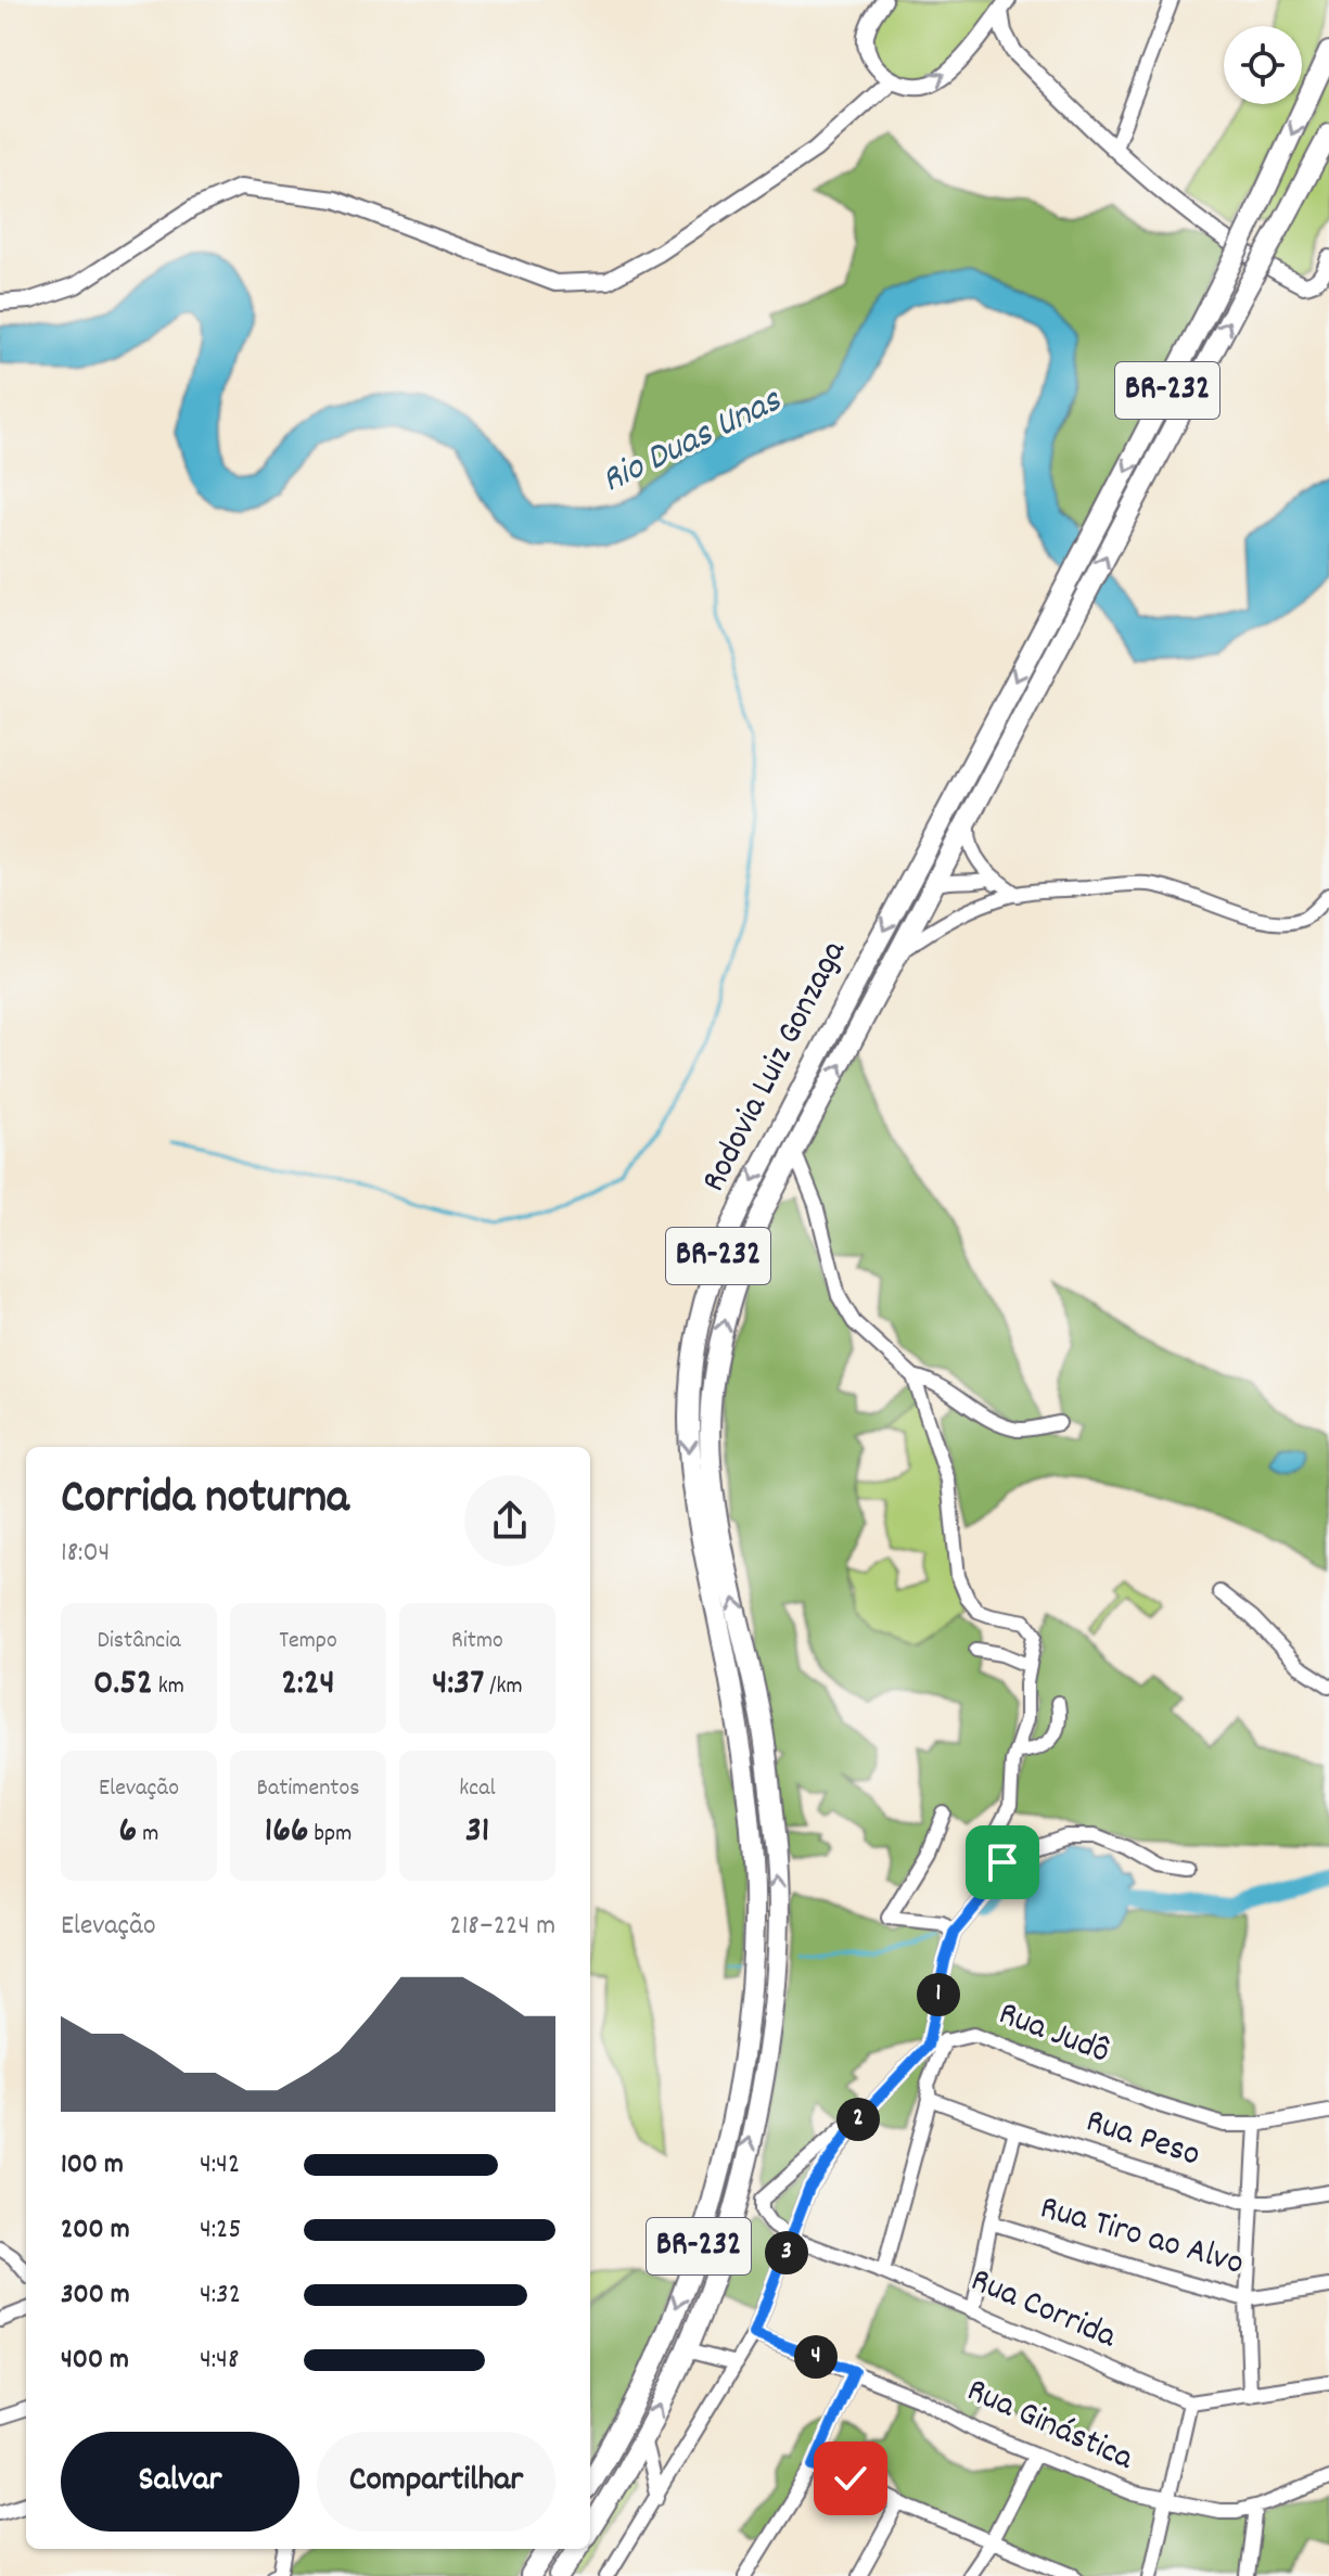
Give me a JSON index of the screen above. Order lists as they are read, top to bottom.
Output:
{
  "streets": {
    "highway": ["BR-232", "Rodovia Luiz Gonzaga"],
    "street": [
      "Rua Judô",
      "Rua Peso",
      "Rua Tiro ao Alvo",
      "Rua Corrida",
      "Rua Ginástica"
    ]
  },
  "crossings": [
    ["Rua Judô", "Rua Corrida"]
  ],
  "water": ["Rio Duas Unas"],
  "page": {
    "heading": ["Corrida noturna", "18:04"],
    "stats": [
      ["Distância", "0.52 km"],
      ["Tempo", "2:24"],
      ["Ritmo", "4:37 /km"],
      ["Elevação", "6 m"],
      ["Batimentos", "166 bpm"],
      ["kcal", "31"]
    ],
    "chart": ["Elevação", "218–224 m"],
    "pins": [
      "1",
      "2",
      "3",
      "4"
    ],
    "list": [
      {
        "name": "100 m",
        "note": "4:42"
      },
      {
        "name": "200 m",
        "note": "4:25"
      },
      {
        "name": "300 m",
        "note": "4:32"
      },
      {
        "name": "400 m",
        "note": "4:48"
      }
    ],
    "buttons": ["Salvar", "Compartilhar"]
  }
}
